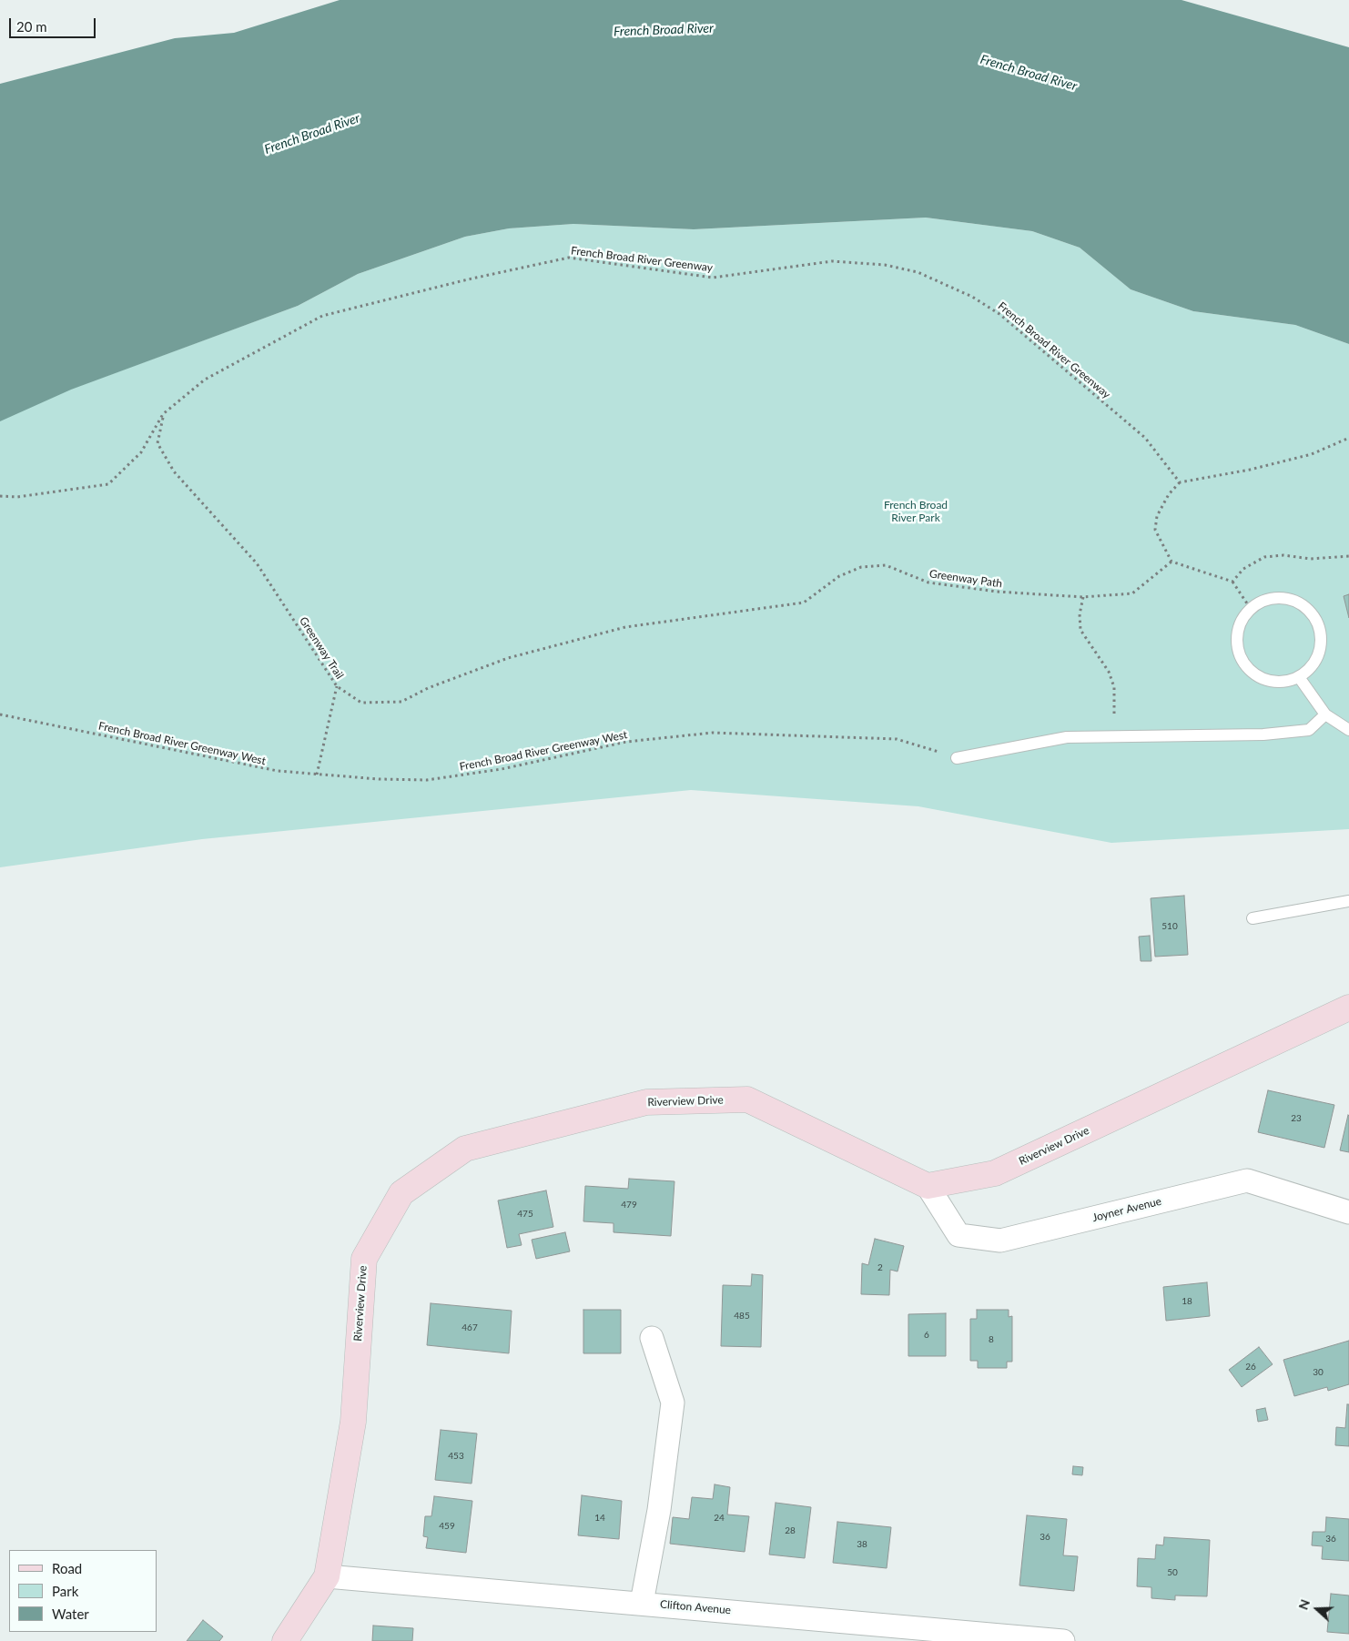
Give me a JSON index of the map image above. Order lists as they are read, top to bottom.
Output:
{
  "streets": {
    "street": ["Riverview Drive", "Joyner Avenue", "Clifton Avenue"],
    "path": [
      "French Broad River Greenway",
      "Greenway Path",
      "Greenway Trail",
      "French Broad River Greenway West"
    ]
  },
  "crossings": [
    ["French Broad River Greenway", "Greenway Trail"],
    ["Greenway Path", "Greenway Trail"],
    ["Riverview Drive", "Joyner Avenue"],
    ["Riverview Drive", "Clifton Avenue"]
  ],
  "water": ["French Broad River"],
  "parks": ["French Broad River Park"],
  "house_numbers": [
    "510",
    "23",
    "479",
    "475",
    "2",
    "18",
    "485",
    "467",
    "6",
    "8",
    "26",
    "30",
    "453",
    "14",
    "24",
    "459",
    "28",
    "36",
    "36",
    "38",
    "50"
  ],
  "legend": ["Road", "Park", "Water"],
  "scale_bar": "20 m",
  "north": "left"
}
